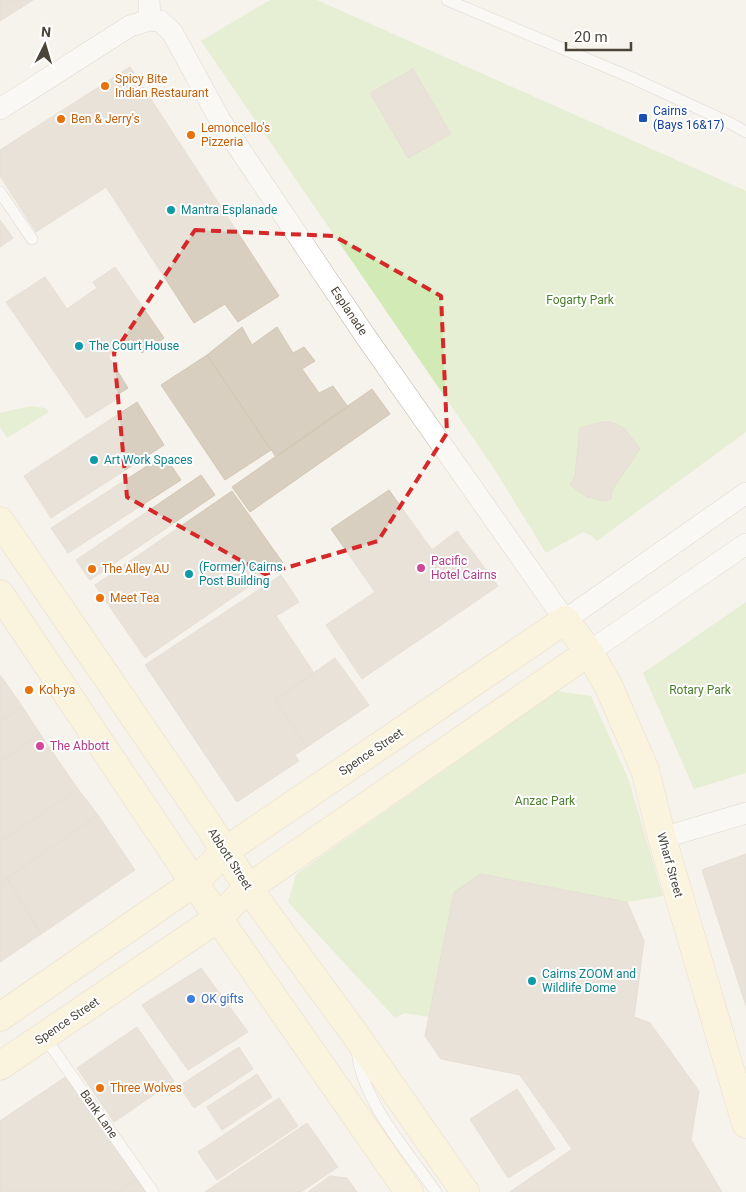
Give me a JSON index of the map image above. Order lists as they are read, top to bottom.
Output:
{
  "streets": {
    "street": [
      "Esplanade",
      "Spence Street",
      "Abbott Street",
      "Wharf Street"
    ],
    "lane": ["Bank Lane"]
  },
  "crossings": [
    ["Esplanade", "Spence Street"],
    ["Esplanade", "Wharf Street"],
    ["Spence Street", "Abbott Street"],
    ["Spence Street", "Wharf Street"],
    ["Spence Street", "Bank Lane"]
  ],
  "parks": ["Fogarty Park", "Rotary Park", "Anzac Park"],
  "places": {
    "other": [
      "Spicy Bite Indian Restaurant",
      "Ben & Jerry's",
      "Lemoncello's Pizzeria",
      "Mantra Esplanade",
      "The Court House",
      "Art Work Spaces",
      "Pacific Hotel Cairns",
      "The Alley AU",
      "(Former) Cairns Post Building",
      "Meet Tea",
      "Koh-ya",
      "The Abbott",
      "Cairns ZOOM and Wildlife Dome",
      "OK gifts",
      "Three Wolves"
    ],
    "transit": ["Cairns (Bays 16&17)"]
  },
  "scale_bar": "20 m",
  "north": "top"
}
